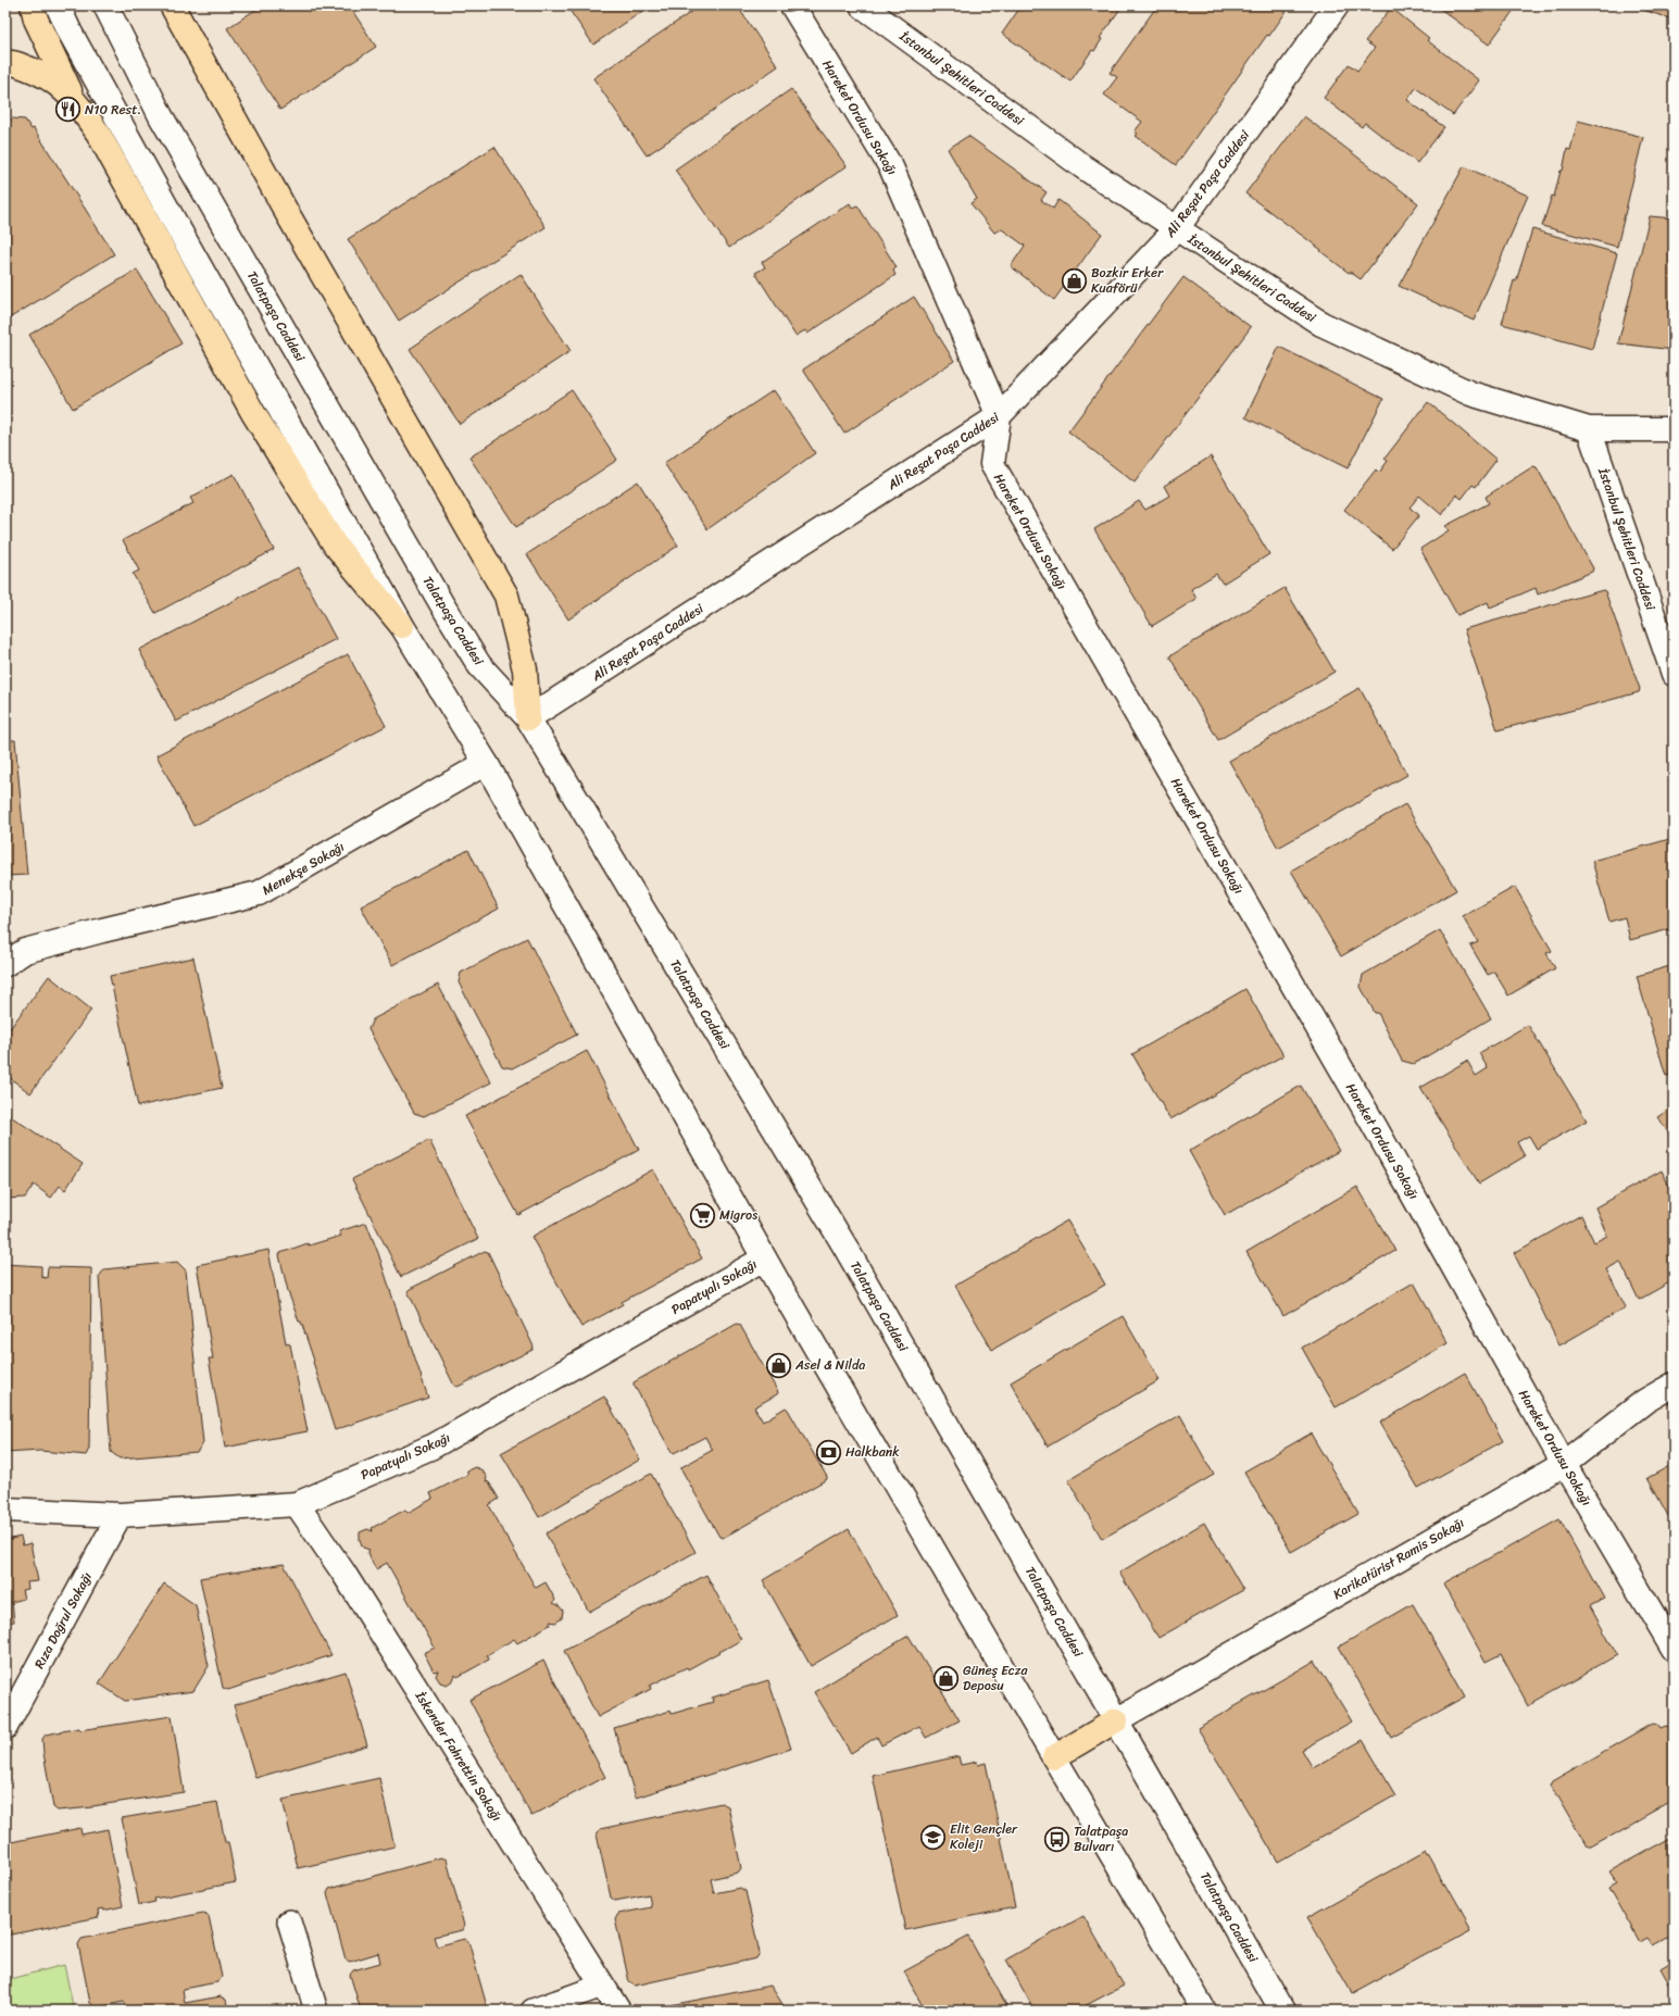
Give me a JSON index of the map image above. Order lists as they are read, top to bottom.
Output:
{
  "streets": {
    "street": [
      "İstanbul Şehitleri Caddesi",
      "Hareket Ordusu Sokağı",
      "Ali Reşat Paşa Caddesi",
      "Talatpaşa Caddesi",
      "Menekşe Sokağı",
      "Papatyalı Sokağı",
      "Karikatürist Ramis Sokağı",
      "Rıza Doğrul Sokağı",
      "İskender Fahrettin Sokağı"
    ]
  },
  "crossings": [
    ["İstanbul Şehitleri Caddesi", "Ali Reşat Paşa Caddesi"],
    ["Hareket Ordusu Sokağı", "Ali Reşat Paşa Caddesi"],
    ["Hareket Ordusu Sokağı", "Karikatürist Ramis Sokağı"],
    ["Ali Reşat Paşa Caddesi", "Talatpaşa Caddesi"],
    ["Talatpaşa Caddesi", "Karikatürist Ramis Sokağı"],
    ["Papatyalı Sokağı", "Rıza Doğrul Sokağı"],
    ["Papatyalı Sokağı", "İskender Fahrettin Sokağı"]
  ],
  "places": {
    "restaurant": ["N10 Rest."],
    "shop": ["Bozkır Erker Kuaförü", "Asel & Nilda", "Güneş Ecza Deposu"],
    "supermarket": ["Migros"],
    "bank": ["Halkbank"],
    "school or university": ["Elit Gençler Koleji"],
    "bus stop": ["Talatpaşa Bulvarı"]
  }
}
